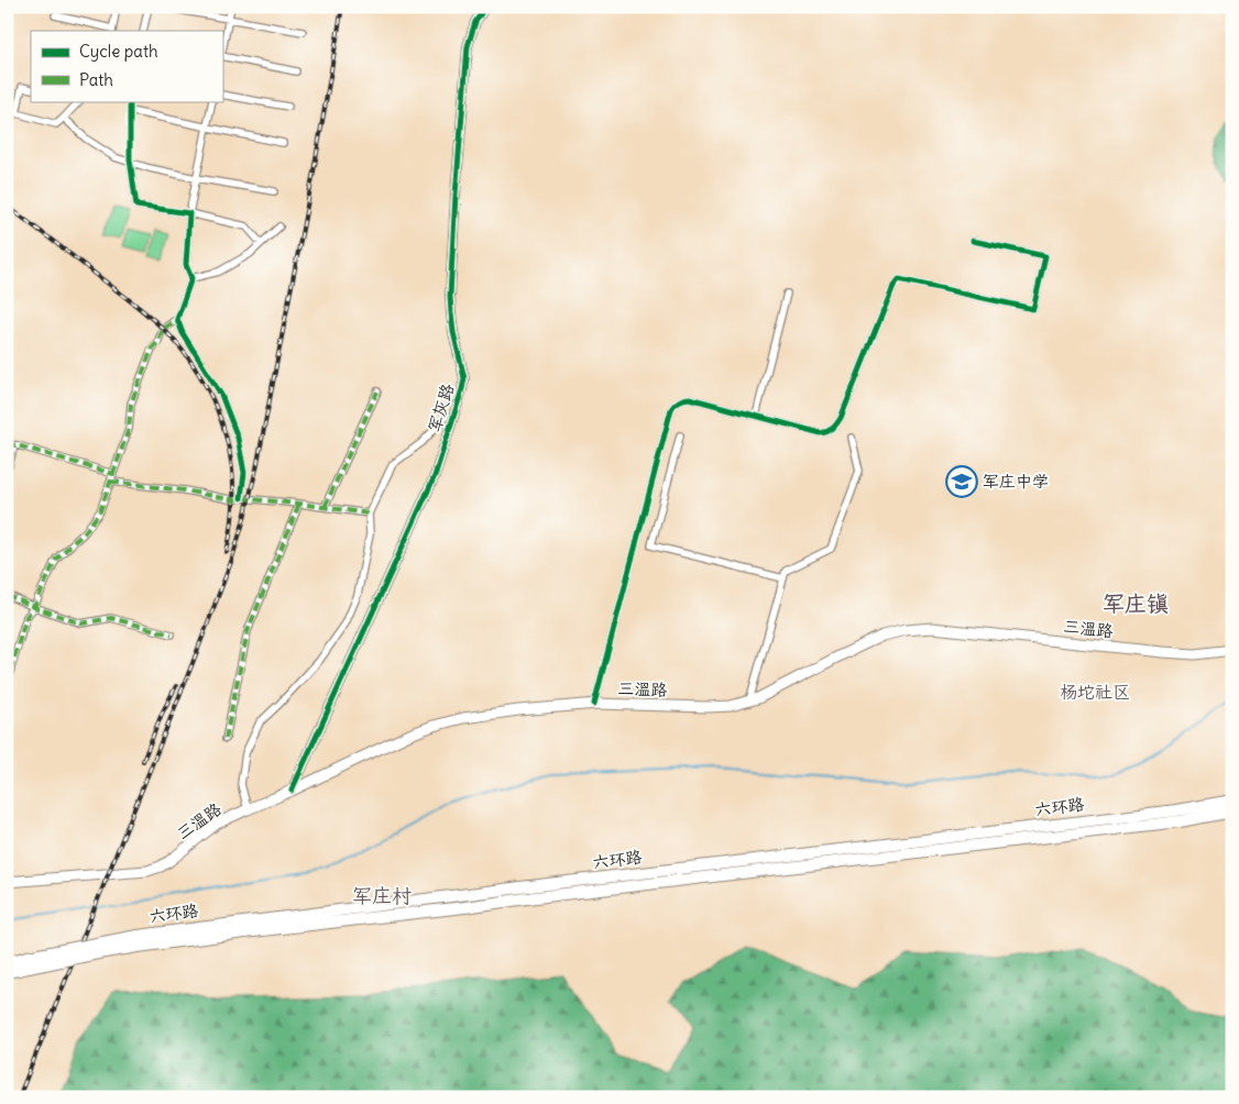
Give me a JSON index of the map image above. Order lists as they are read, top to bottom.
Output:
{
  "streets": {
    "highway": ["六环路"],
    "main road": ["三温路"],
    "street": ["军灰路"]
  },
  "crossings": [
    ["军灰路", "三温路"]
  ],
  "districts": ["军庄镇", "杨坨社区", "军庄村"],
  "places": {
    "school or university": ["军庄中学"]
  },
  "legend": ["Cycle path", "Path"]
}
